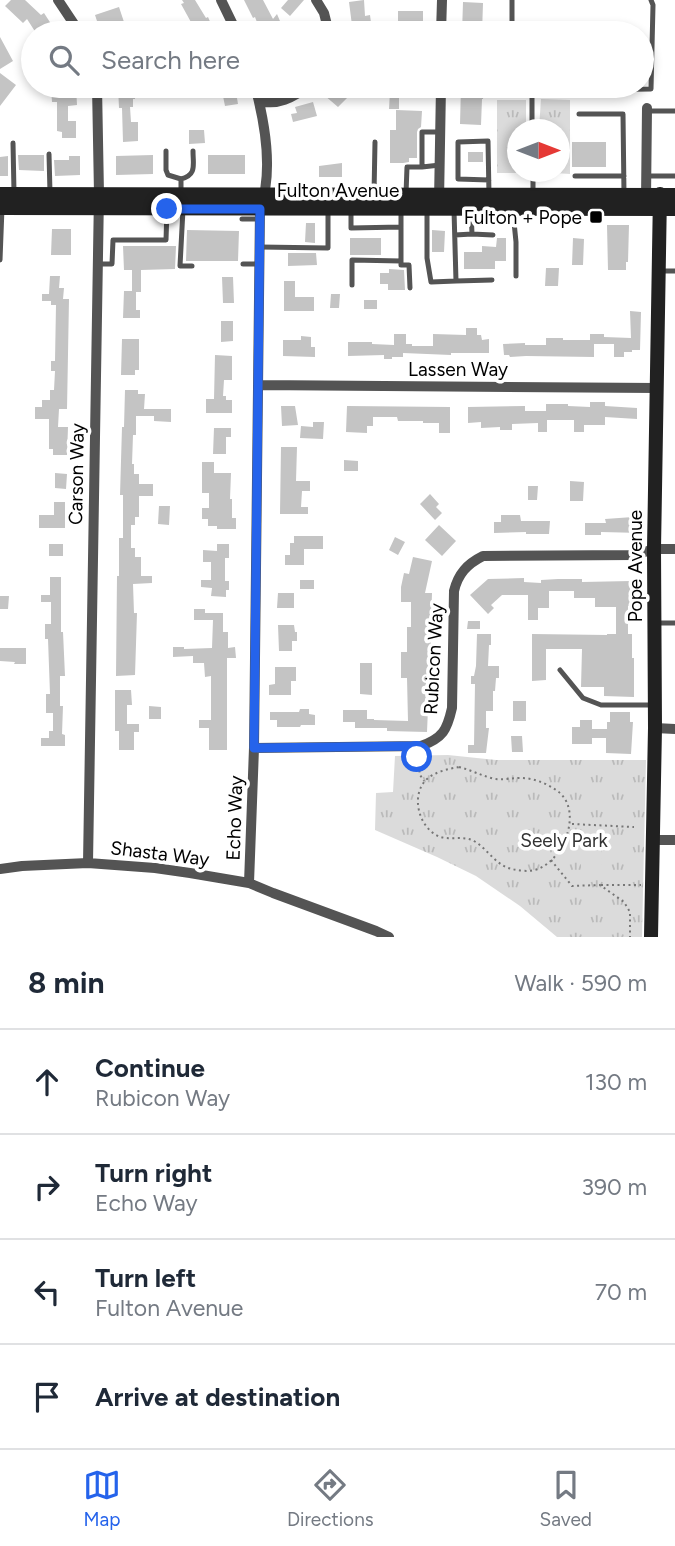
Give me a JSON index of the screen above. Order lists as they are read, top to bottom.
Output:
{
  "streets": {
    "main road": ["Fulton Avenue", "Pope Avenue"],
    "street": [
      "Lassen Way",
      "Carson Way",
      "Rubicon Way",
      "Echo Way",
      "Shasta Way"
    ]
  },
  "crossings": [
    ["Fulton Avenue", "Carson Way"],
    ["Fulton Avenue", "Pope Avenue"],
    ["Fulton Avenue", "Echo Way"],
    ["Lassen Way", "Pope Avenue"],
    ["Lassen Way", "Echo Way"],
    ["Carson Way", "Shasta Way"],
    ["Pope Avenue", "Rubicon Way"],
    ["Rubicon Way", "Echo Way"],
    ["Echo Way", "Shasta Way"]
  ],
  "parks": ["Seely Park"],
  "places": {
    "transit": ["Fulton + Pope"]
  },
  "north": "right",
  "page": {
    "search": "Search here",
    "heading": ["8 min", "Walk · 590 m"],
    "list": [
      ["Continue", "Rubicon Way", "130 m"],
      ["Turn right", "Echo Way", "390 m"],
      ["Turn left", "Fulton Avenue", "70 m"],
      "Arrive at destination"
    ],
    "nav": ["Map", "Directions", "Saved"]
  }
}
